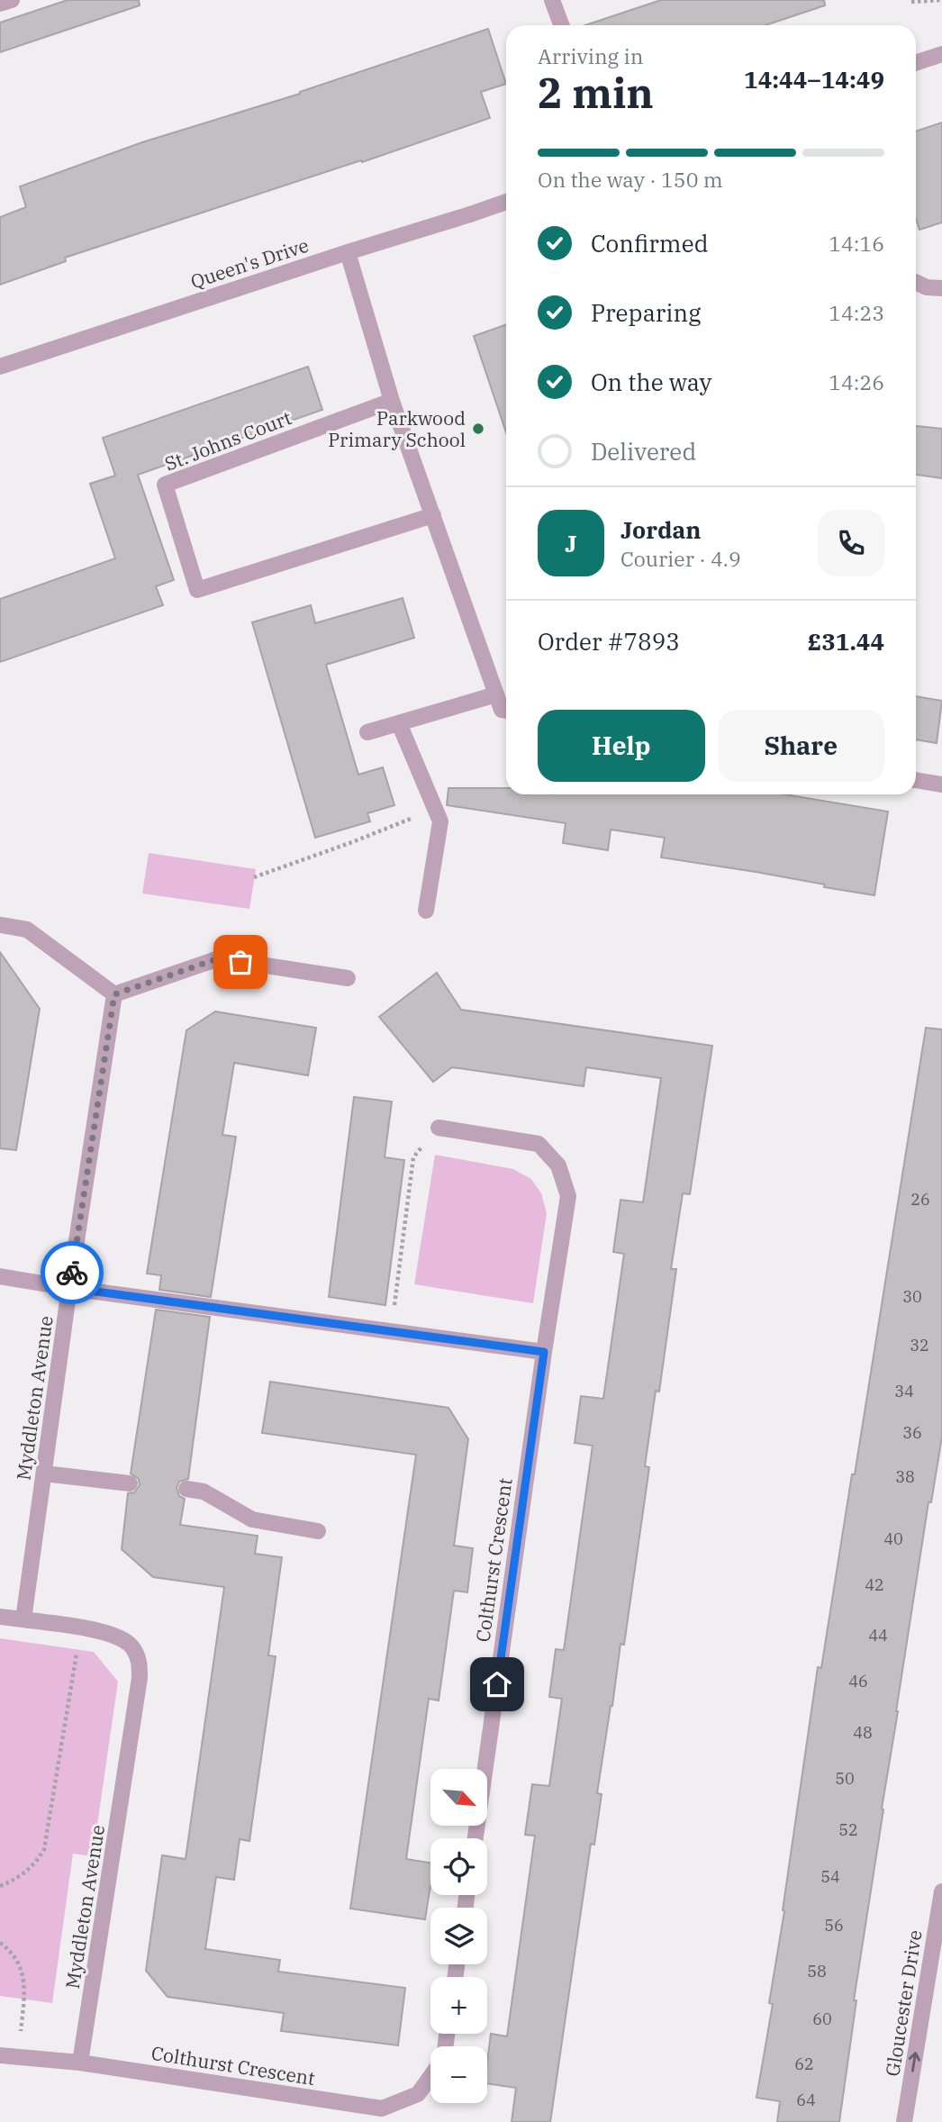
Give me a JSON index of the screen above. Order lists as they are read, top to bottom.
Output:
{
  "streets": {
    "street": [
      "Queen's Drive",
      "St. Johns Court",
      "Myddleton Avenue",
      "Colthurst Crescent",
      "Gloucester Drive"
    ]
  },
  "crossings": [
    ["Myddleton Avenue", "Colthurst Crescent"]
  ],
  "one_way": ["Gloucester Drive"],
  "places": ["Parkwood Primary School"],
  "house_numbers": [
    "26",
    "30",
    "32",
    "34",
    "36",
    "38",
    "40",
    "42",
    "44",
    "46",
    "48",
    "50",
    "52",
    "54",
    "56",
    "58",
    "60",
    "62",
    "64"
  ],
  "north": "bottom right",
  "page": {
    "heading": ["2 min", "Arriving in", "14:44–14:49"],
    "panel": [
      "Jordan",
      "Courier · 4.9",
      "Order #7893",
      "£31.44"
    ],
    "bar": "On the way · 150 m",
    "list": [
      ["Confirmed", "14:16"],
      ["Preparing", "14:23"],
      ["On the way", "14:26"],
      "Delivered"
    ],
    "round": "J",
    "buttons": ["Help", "Share"],
    "map_buttons": ["+", "−"]
  }
}
